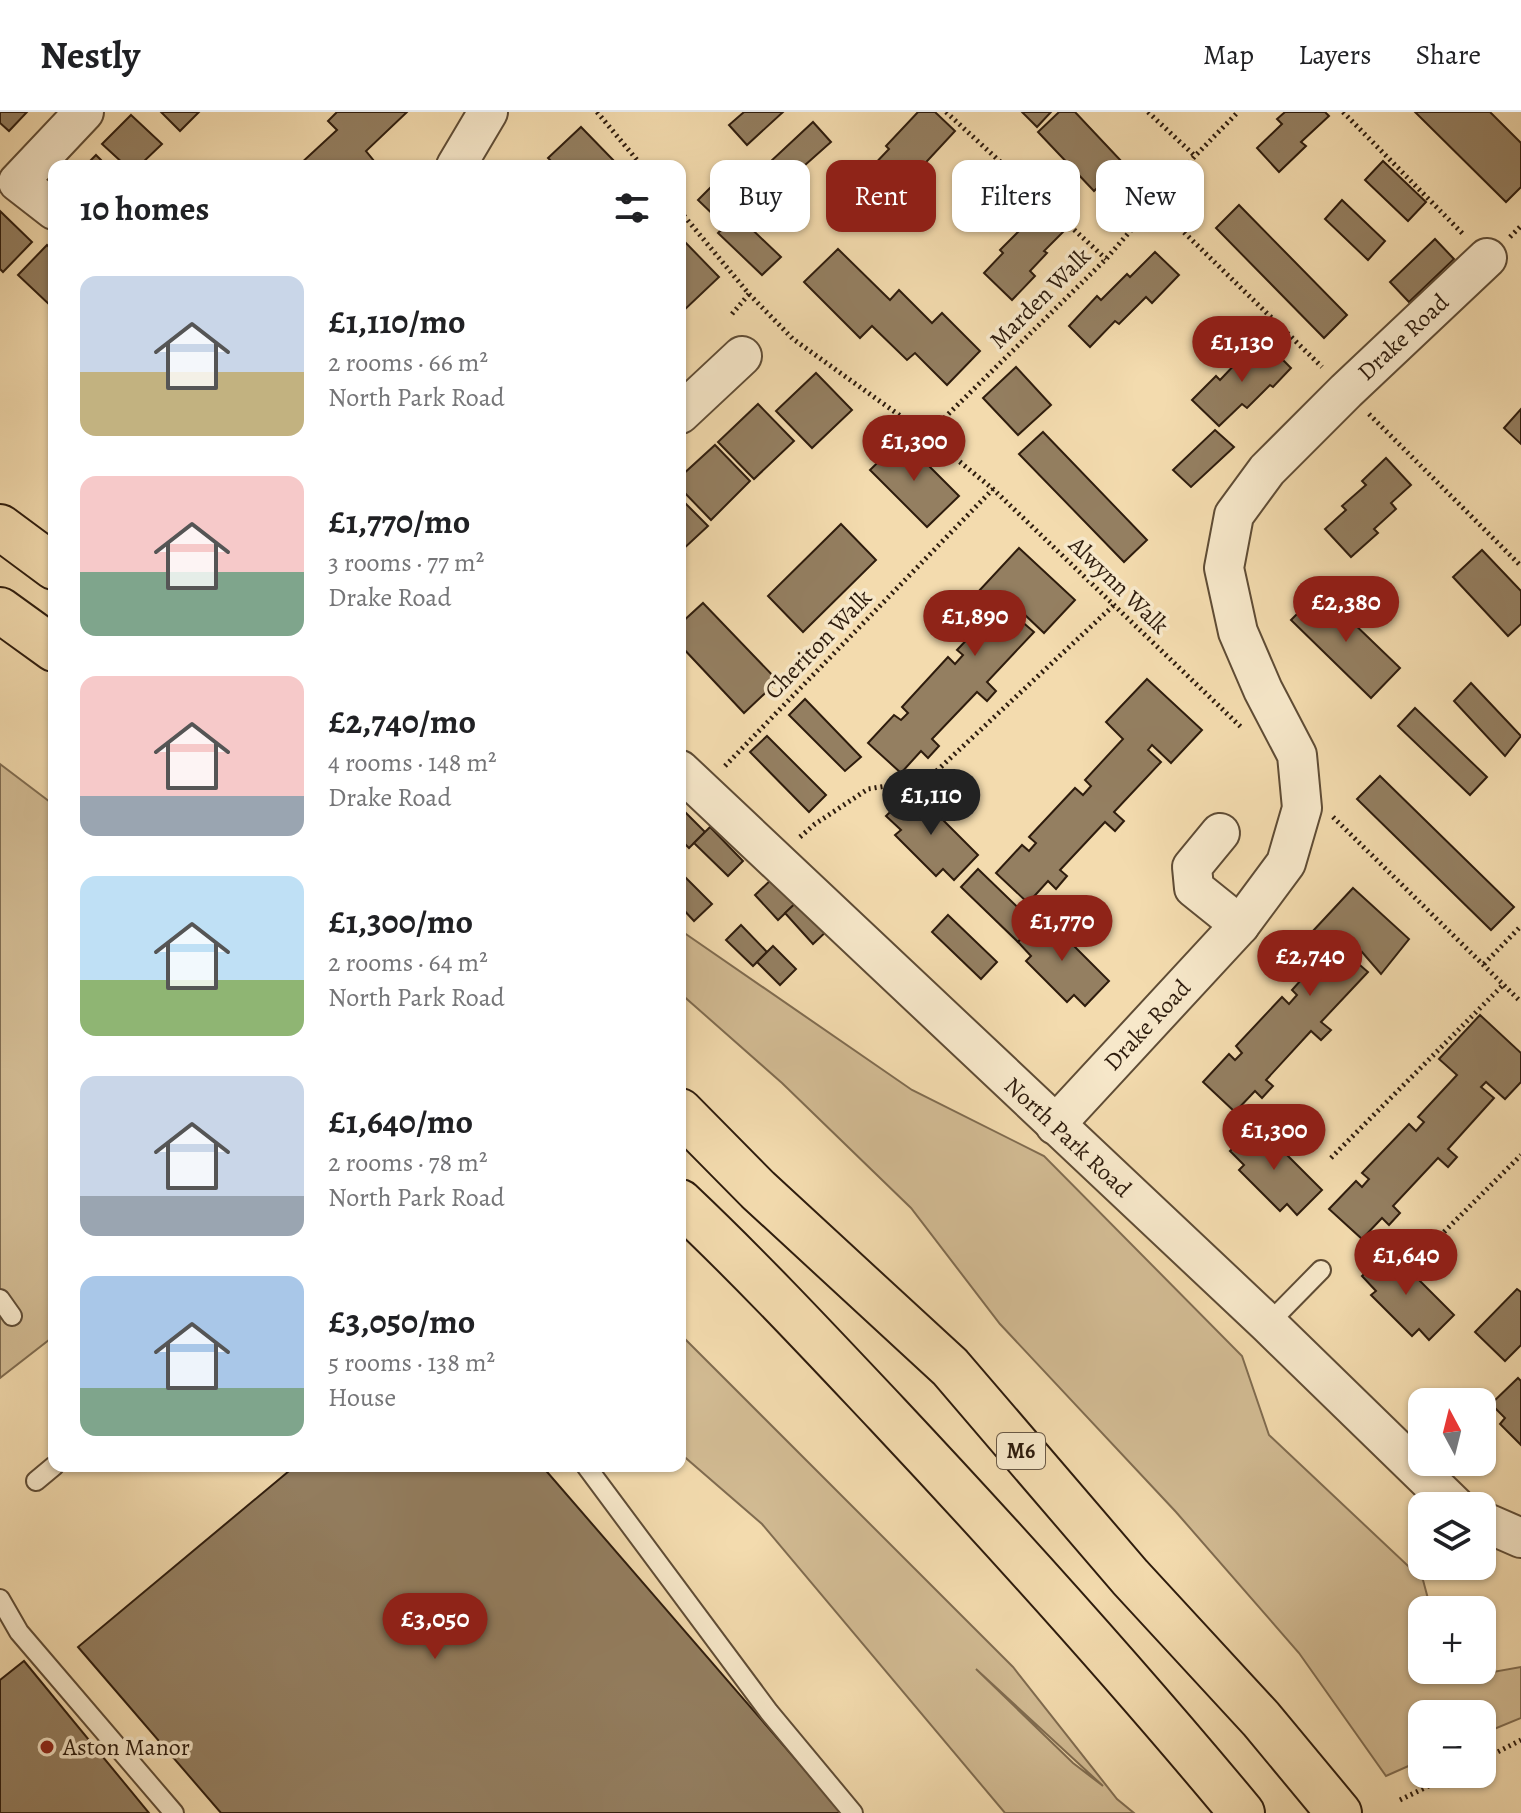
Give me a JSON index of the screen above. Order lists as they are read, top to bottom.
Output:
{
  "streets": {
    "highway": ["M6"],
    "street": ["Drake Road", "North Park Road"],
    "path": ["Marden Walk", "Alwynn Walk", "Cheriton Walk"]
  },
  "crossings": [
    ["Marden Walk", "Alwynn Walk"],
    ["Drake Road", "North Park Road"],
    ["Alwynn Walk", "Cheriton Walk"],
    ["Cheriton Walk", "North Park Road"]
  ],
  "places": ["Aston Manor"],
  "north": "top",
  "page": {
    "header": "Nestly",
    "nav": ["Map", "Layers", "Share"],
    "chip": [
      "Buy",
      "Rent",
      "Filters",
      "New"
    ],
    "heading": "10 homes",
    "list": [
      {
        "name": "£1,110/mo",
        "note": "2 rooms · 66 m² · North Park Road"
      },
      {
        "name": "£1,770/mo",
        "note": "3 rooms · 77 m² · Drake Road"
      },
      {
        "name": "£2,740/mo",
        "note": "4 rooms · 148 m² · Drake Road"
      },
      {
        "name": "£1,300/mo",
        "note": "2 rooms · 64 m² · North Park Road"
      },
      {
        "name": "£1,640/mo",
        "note": "2 rooms · 78 m² · North Park Road"
      },
      {
        "name": "£3,050/mo",
        "note": "5 rooms · 138 m² · House"
      }
    ],
    "price": [
      "£1,130",
      "£1,300",
      "£2,380",
      "£1,890",
      "£1,110",
      "£1,770",
      "£2,740",
      "£1,300",
      "£1,640",
      "£3,050"
    ],
    "map_buttons": ["+", "−"]
  }
}
